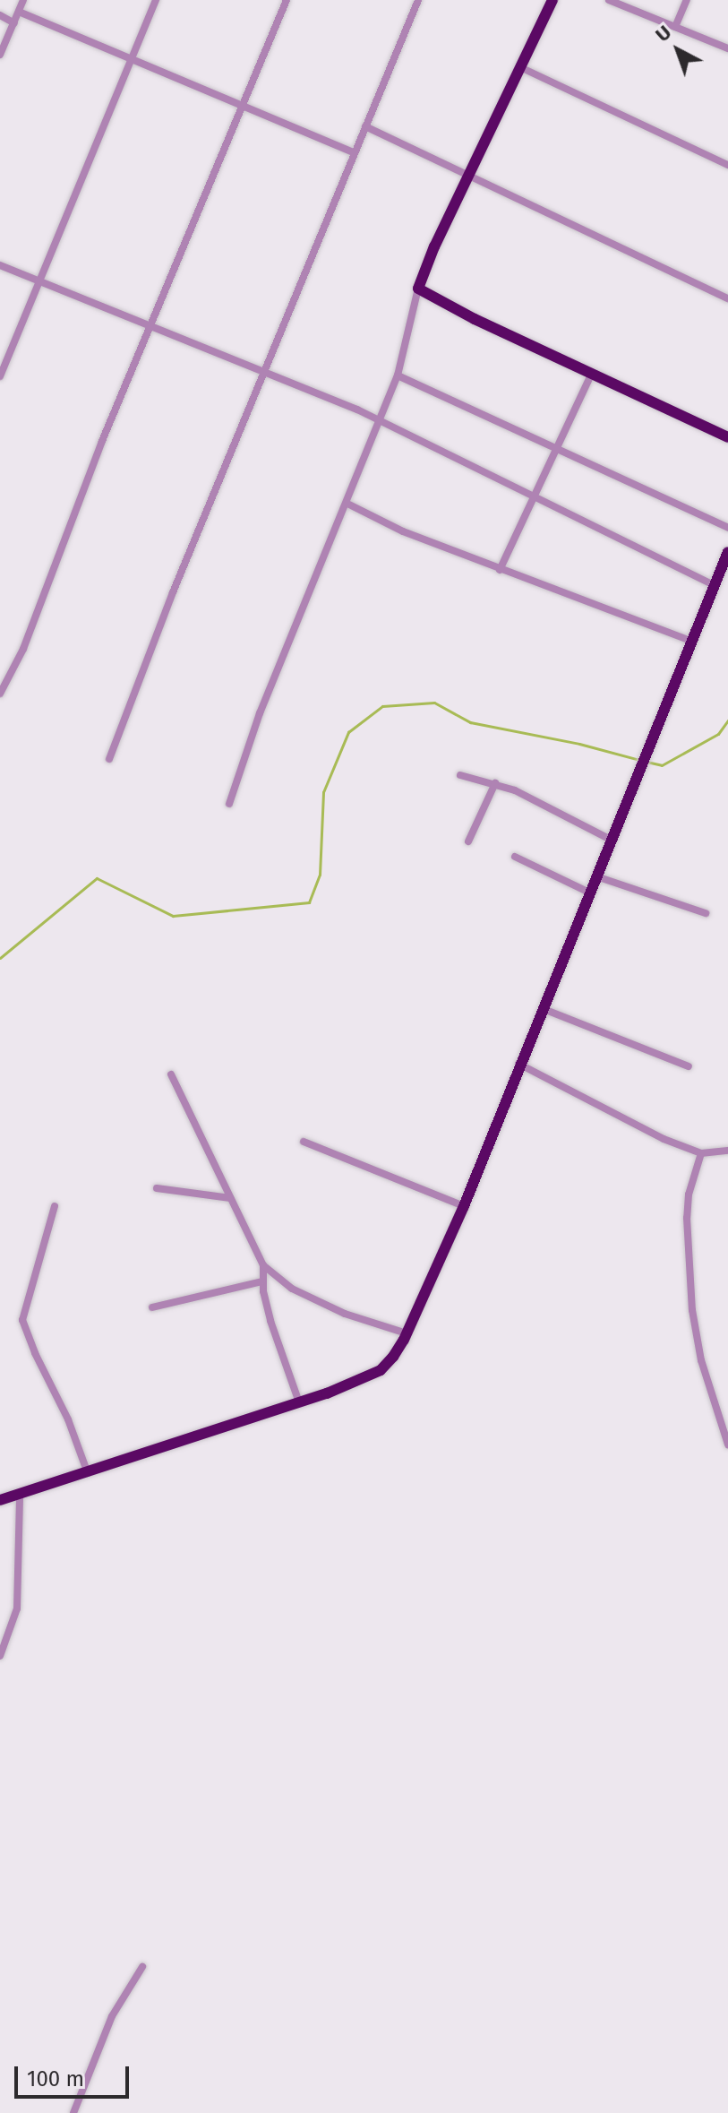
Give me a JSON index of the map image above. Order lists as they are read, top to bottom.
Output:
{
  "scale_bar": "100 m",
  "north": "top left"
}
